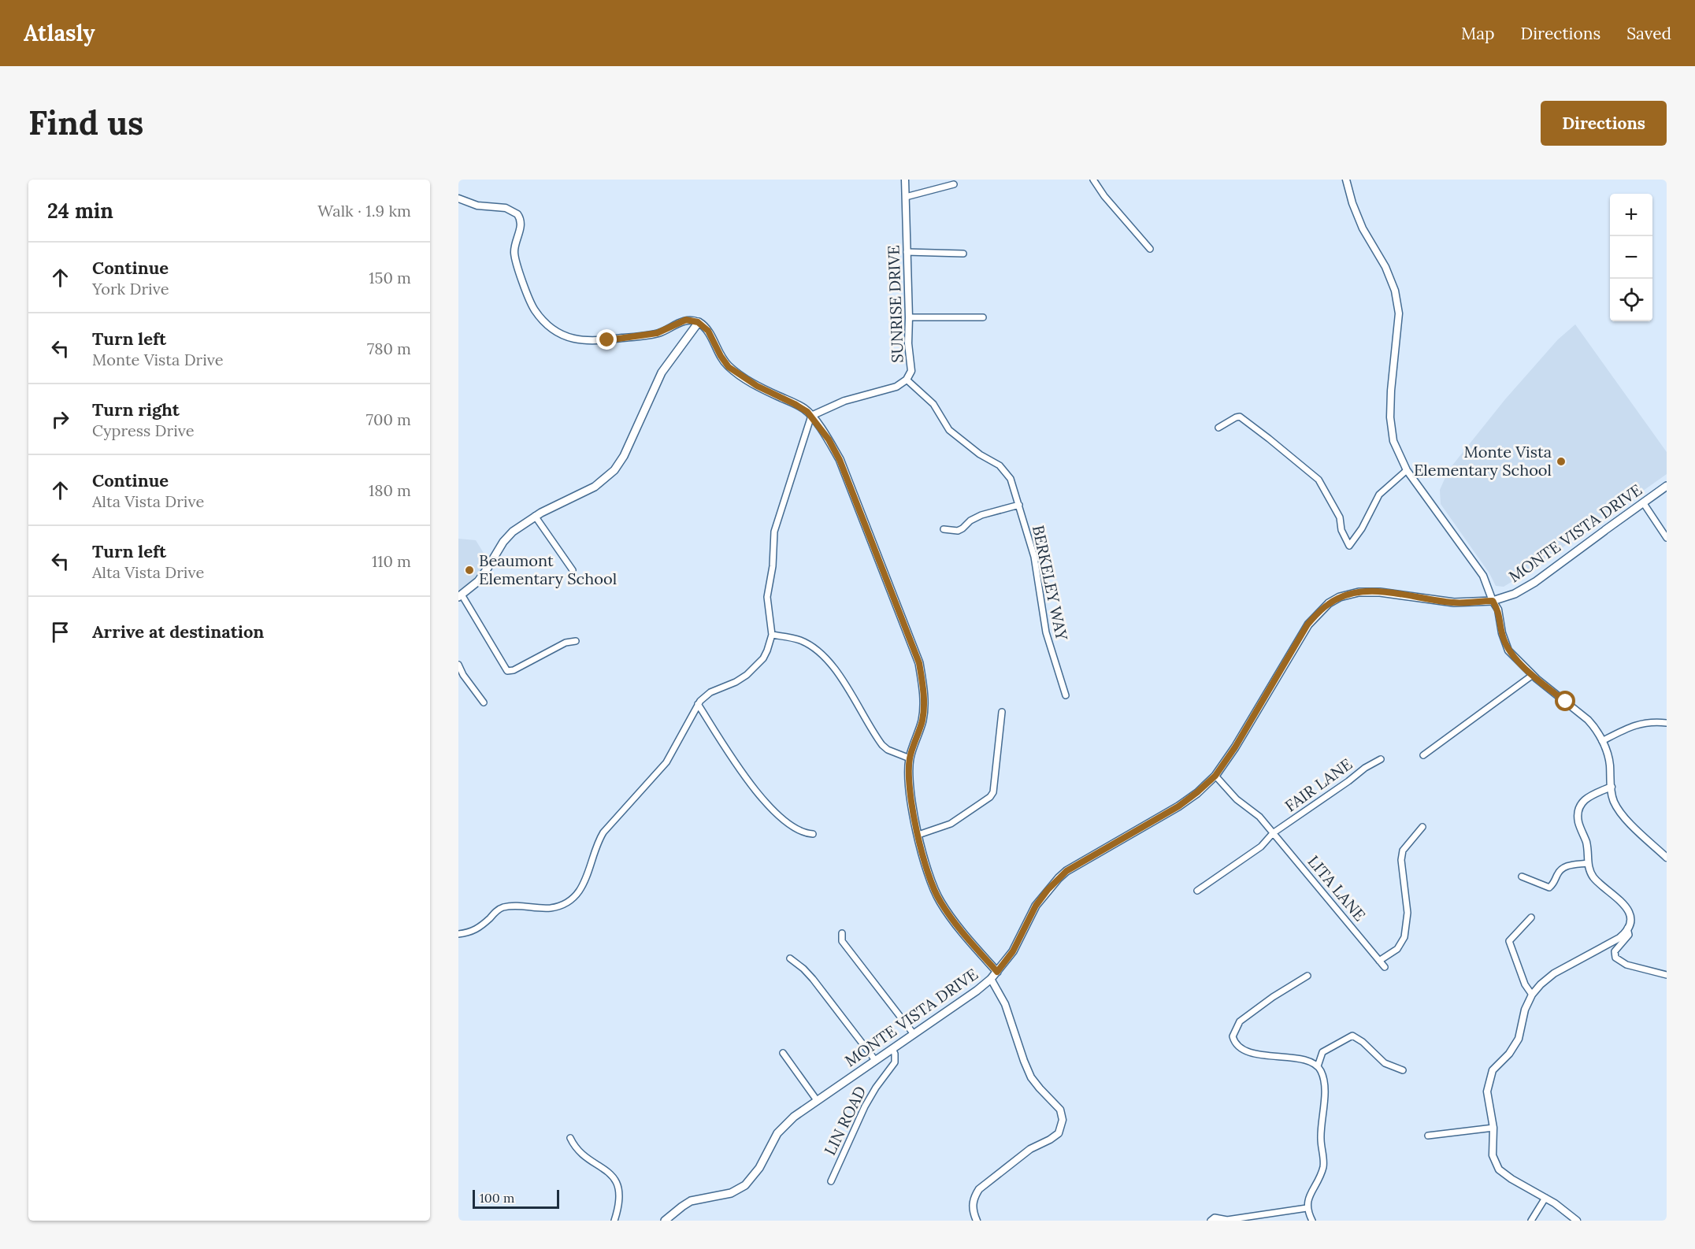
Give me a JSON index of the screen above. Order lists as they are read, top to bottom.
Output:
{
  "streets": {
    "main road": ["MONTE VISTA DRIVE"],
    "street": [
      "SUNRISE DRIVE",
      "BERKELEY WAY",
      "FAIR LANE",
      "LITA LANE",
      "LIN ROAD"
    ]
  },
  "crossings": [
    ["SUNRISE DRIVE", "BERKELEY WAY"],
    ["MONTE VISTA DRIVE", "LITA LANE"],
    ["MONTE VISTA DRIVE", "LIN ROAD"],
    ["FAIR LANE", "LITA LANE"]
  ],
  "places": ["Monte Vista Elementary School", "Beaumont Elementary School"],
  "scale_bar": "100 m",
  "page": {
    "header": "Atlasly",
    "nav": ["Map", "Directions", "Saved"],
    "buttons": "Directions",
    "title": "Find us",
    "heading": ["24 min", "Walk · 1.9 km"],
    "map_buttons": ["+", "−"],
    "list": [
      ["Continue", "York Drive", "150 m"],
      ["Turn left", "Monte Vista Drive", "780 m"],
      ["Turn right", "Cypress Drive", "700 m"],
      ["Continue", "Alta Vista Drive", "180 m"],
      ["Turn left", "Alta Vista Drive", "110 m"],
      "Arrive at destination"
    ],
    "scale": "100 m"
  }
}
